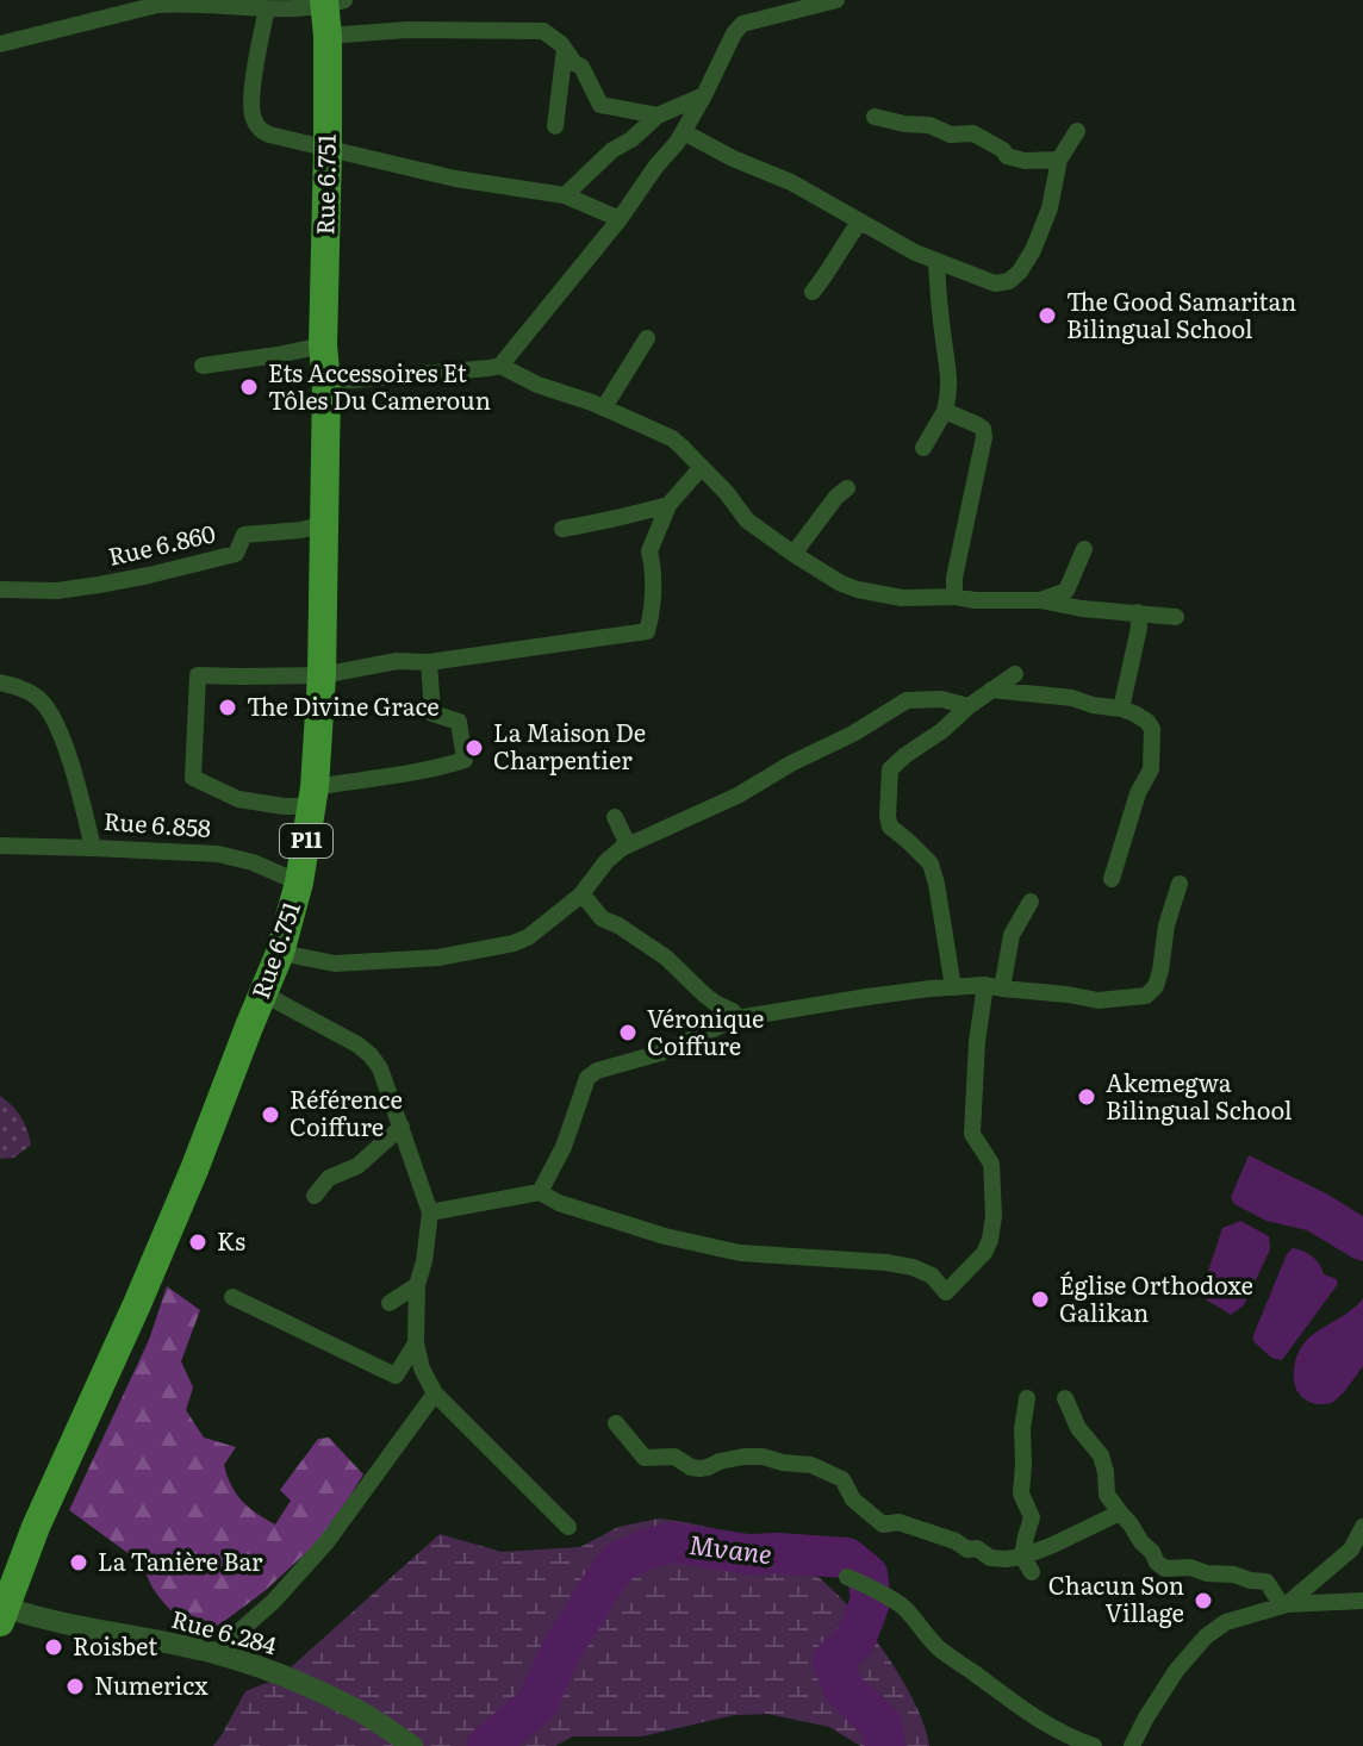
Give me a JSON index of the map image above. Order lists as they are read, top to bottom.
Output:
{
  "streets": {
    "main road": ["Rue 6.751", "P11"],
    "street": ["Rue 6.860", "Rue 6.858", "Rue 6.284"]
  },
  "crossings": [
    ["Rue 6.751", "Rue 6.860"],
    ["Rue 6.751", "Rue 6.858"],
    ["Rue 6.751", "Rue 6.284"]
  ],
  "water": ["Mvane"],
  "places": [
    "The Good Samaritan Bilingual School",
    "Ets Accessoires Et Tôles Du Cameroun",
    "The Divine Grace",
    "La Maison De Charpentier",
    "Véronique Coiffure",
    "Akemegwa Bilingual School",
    "Référence Coiffure",
    "Ks",
    "Église Orthodoxe Galikan",
    "La Tanière Bar",
    "Chacun Son Village",
    "Roisbet",
    "Numericx"
  ]
}
